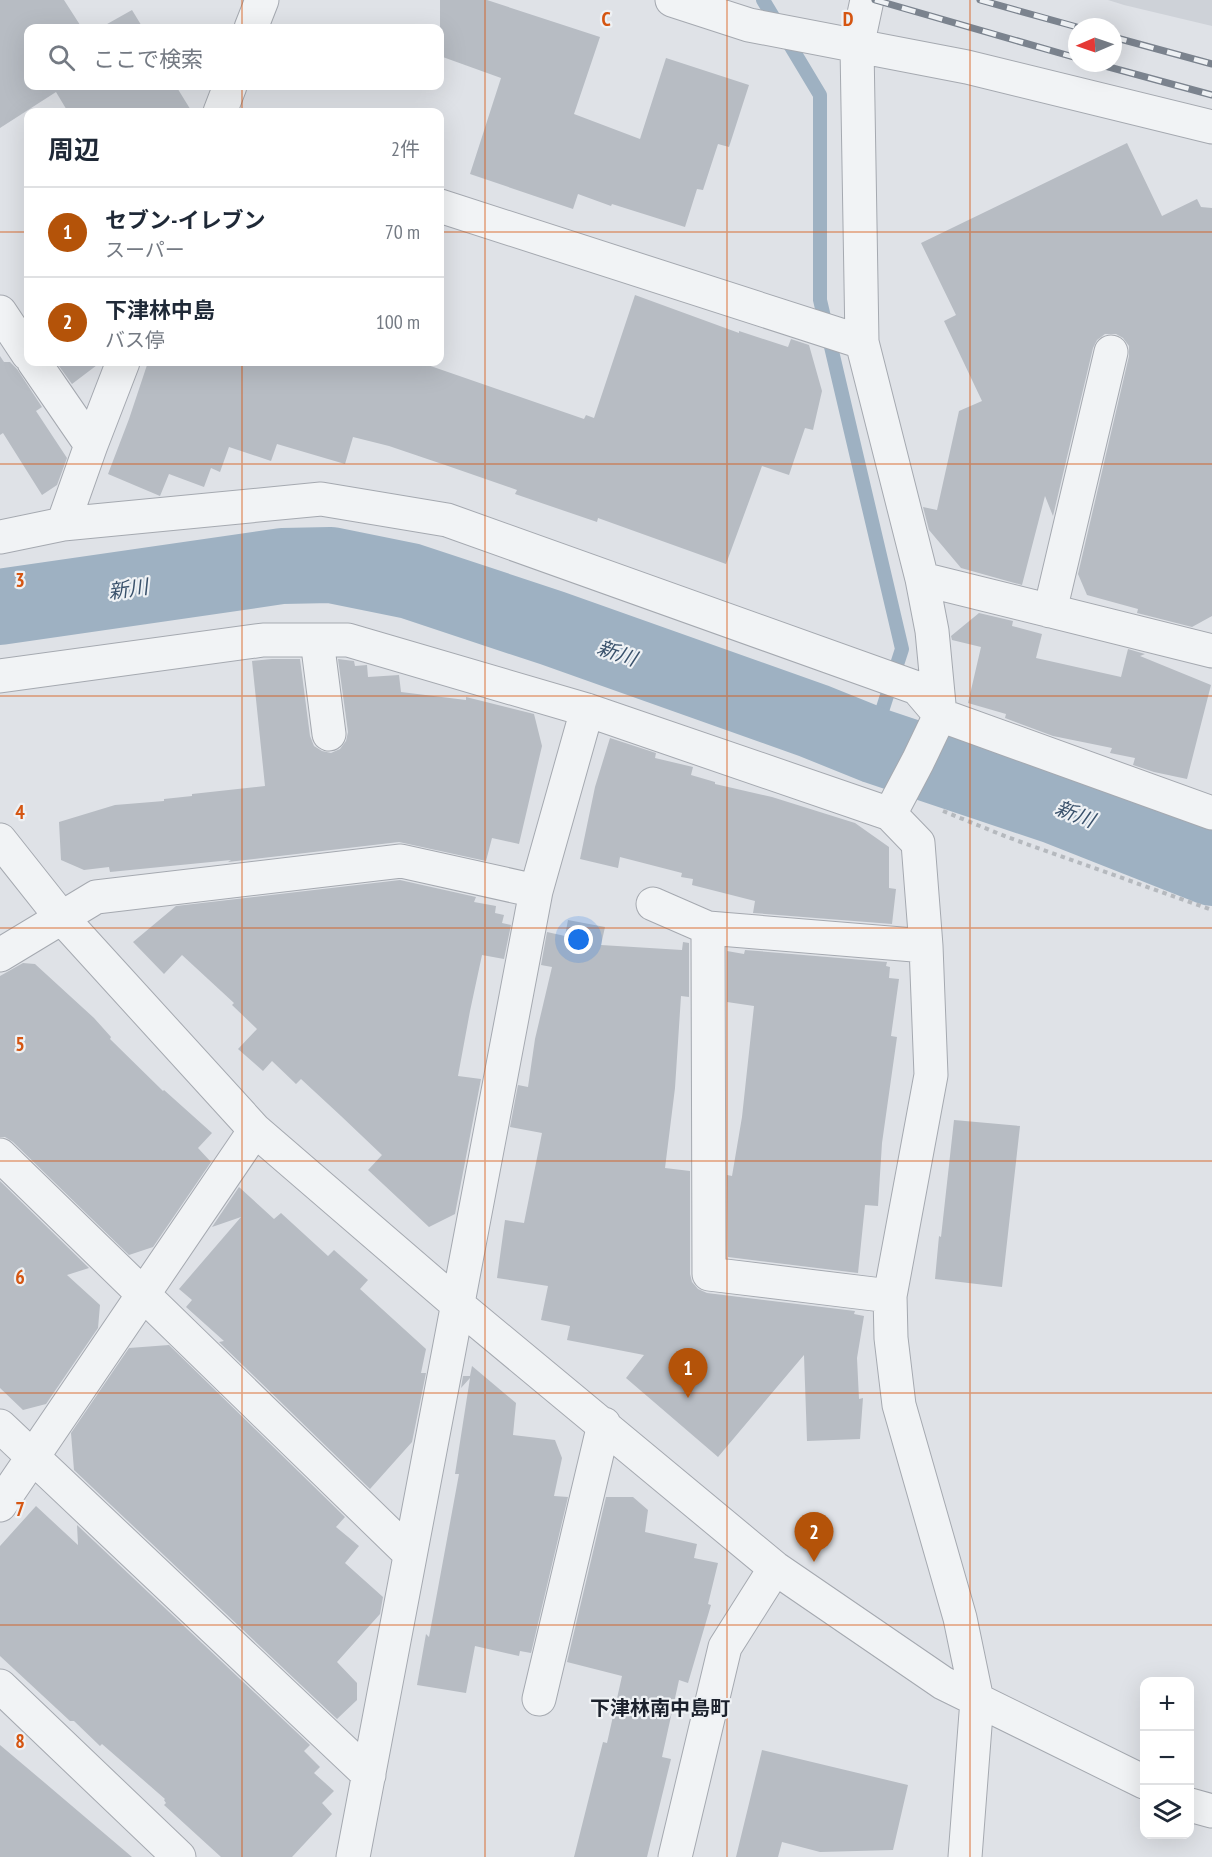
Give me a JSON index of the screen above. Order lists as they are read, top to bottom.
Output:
{
  "districts": ["下津林南中島町"],
  "water": ["新川"],
  "north": "left",
  "page": {
    "search": "ここで検索",
    "heading": ["周辺", "2件"],
    "list": [
      {
        "mark": "1",
        "name": "セブン-イレブン",
        "note": "スーパー",
        "value": "70 m"
      },
      {
        "mark": "2",
        "name": "下津林中島",
        "note": "バス停",
        "value": "100 m"
      }
    ],
    "pins": ["1", "2"],
    "map_buttons": ["+", "−"]
  },
  "grid": {
    "columns": ["C", "D"],
    "rows": [
      "3",
      "4",
      "5",
      "6",
      "7",
      "8"
    ]
  }
}
